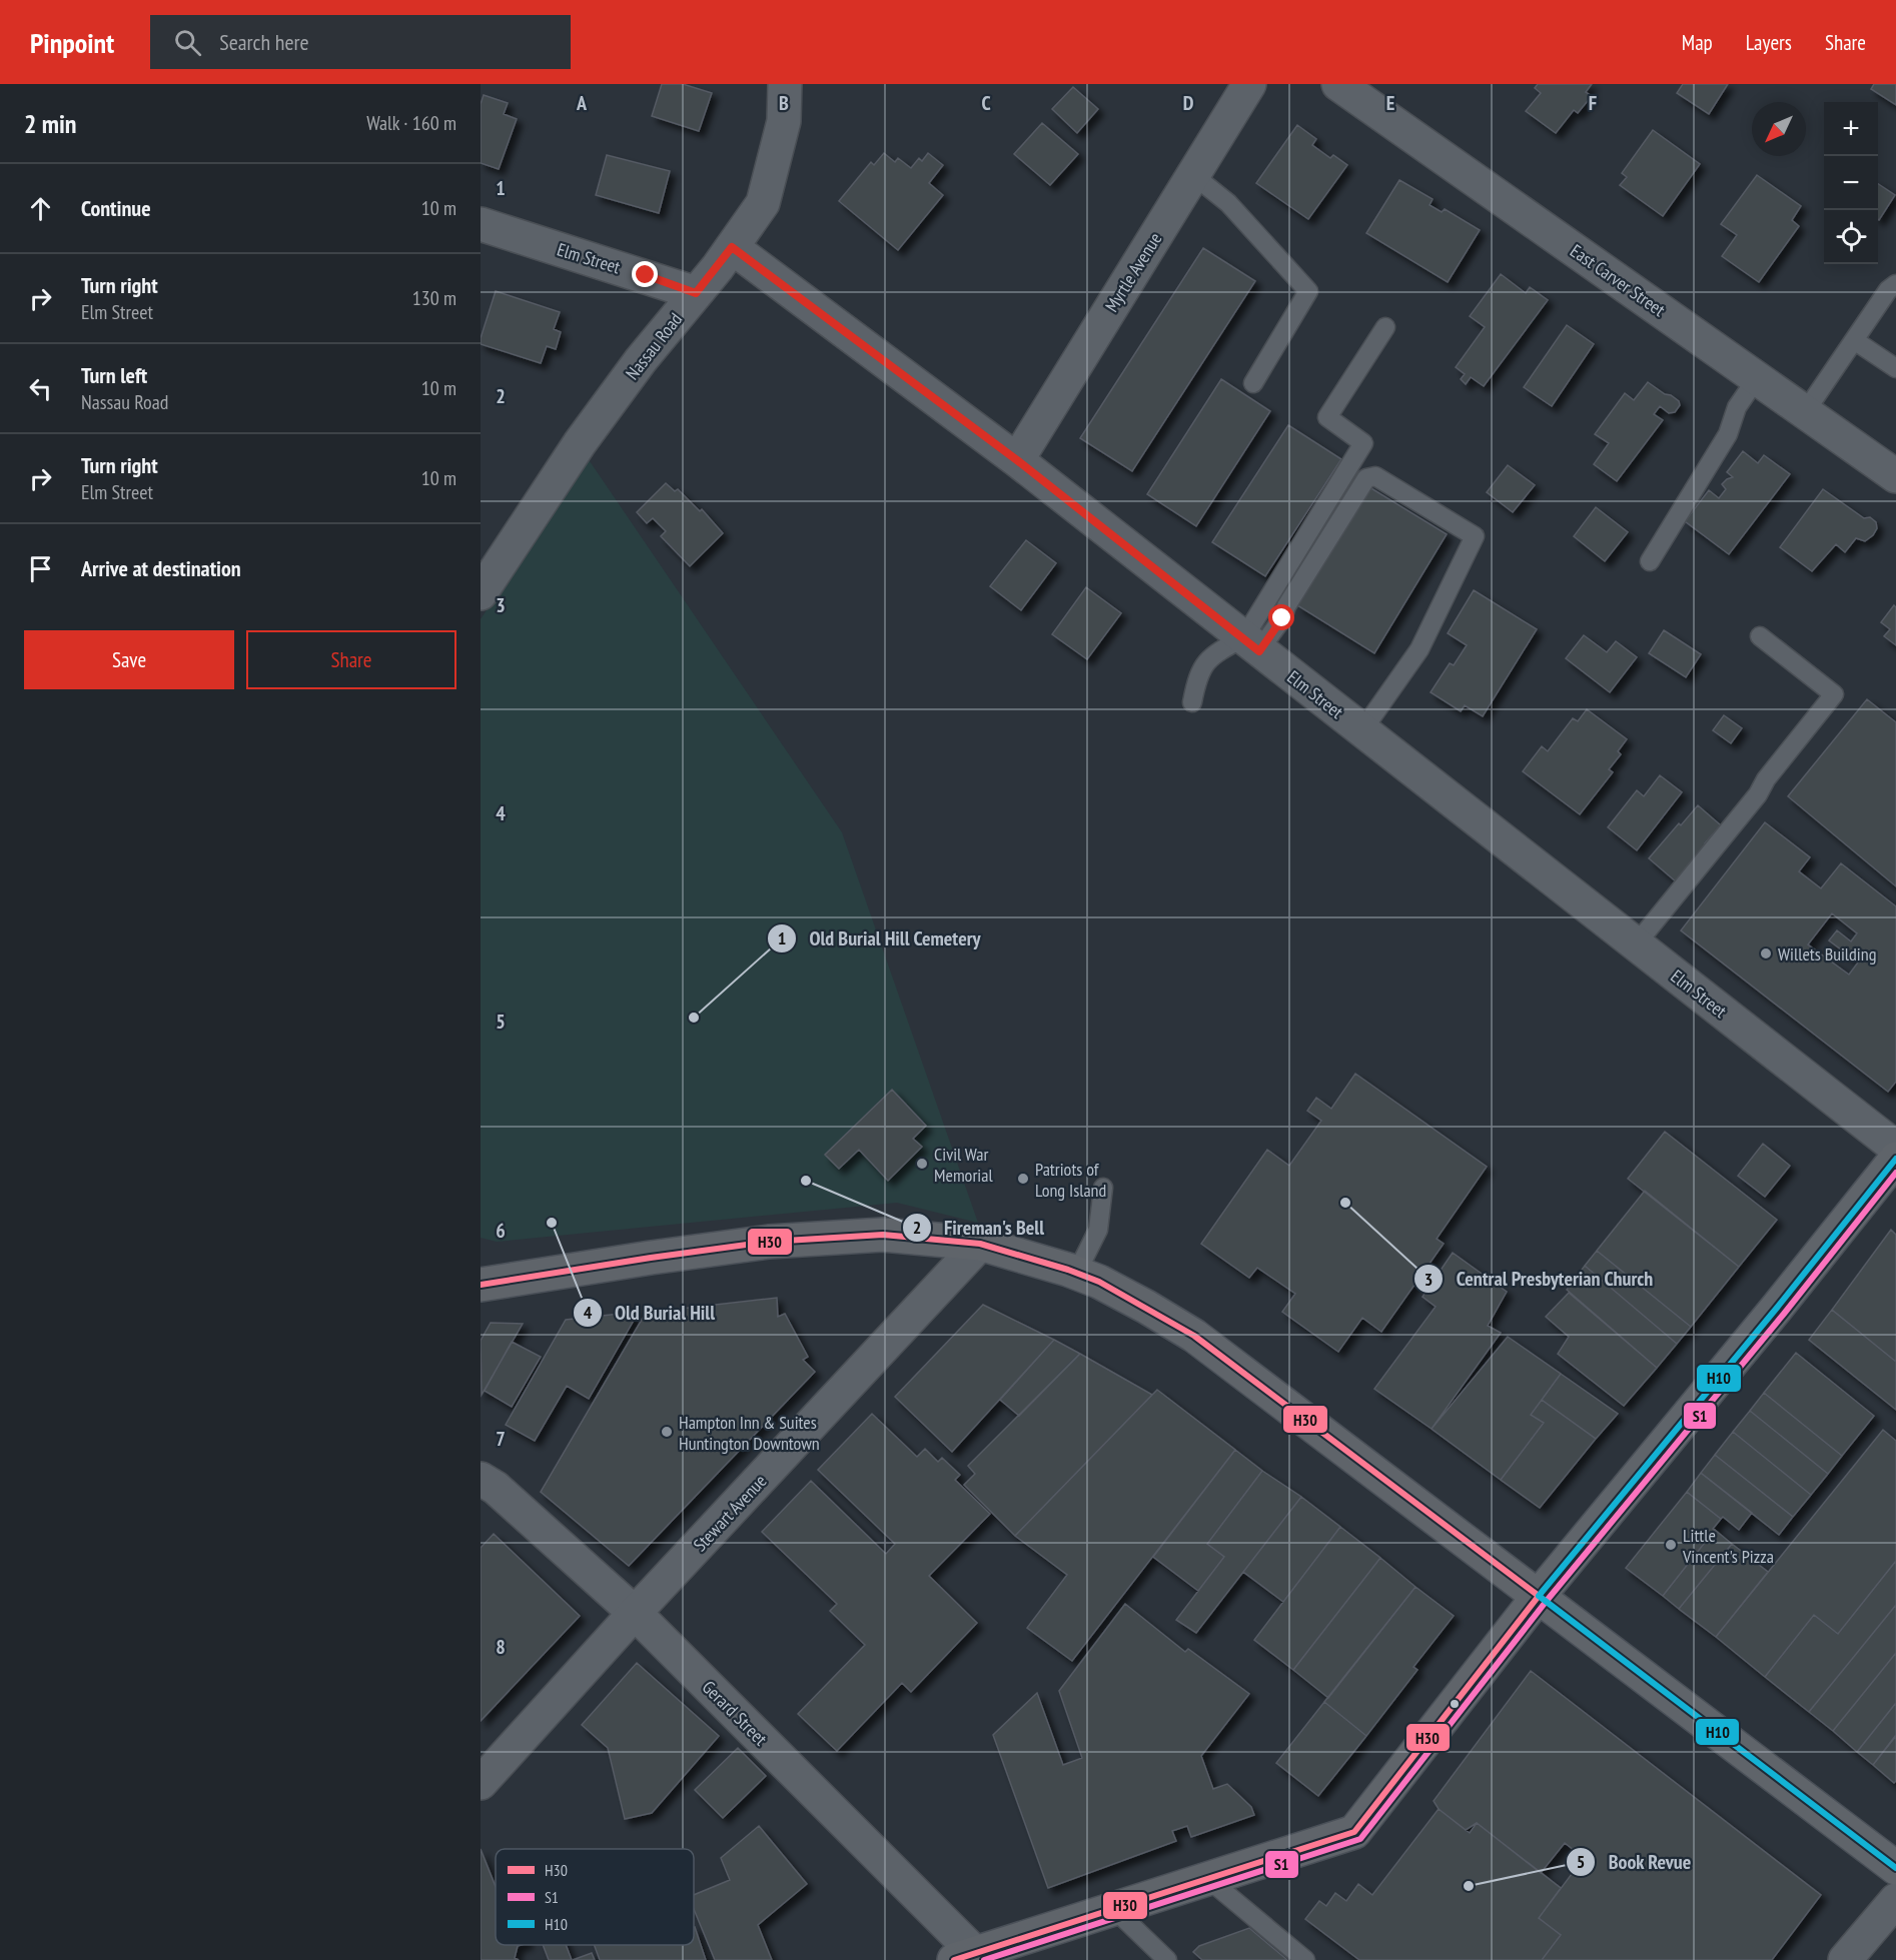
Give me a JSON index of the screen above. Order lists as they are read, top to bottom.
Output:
{
  "streets": {
    "street": [
      "Elm Street",
      "Myrtle Avenue",
      "East Carver Street",
      "Nassau Road",
      "Stewart Avenue",
      "Gerard Street"
    ]
  },
  "crossings": [
    ["Elm Street", "Myrtle Avenue"],
    ["Elm Street", "Nassau Road"],
    ["Stewart Avenue", "Gerard Street"]
  ],
  "places": [
    "Willets Building",
    "Old Burial Hill Cemetery",
    "Civil War Memorial",
    "Patriots of Long Island",
    "Fireman's Bell",
    "Central Presbyterian Church",
    "Old Burial Hill",
    "Hampton Inn & Suites Huntington Downtown",
    "Little Vincent's Pizza",
    "Book Revue"
  ],
  "lines": ["transit line H10", "transit line S1", "transit line H30"],
  "legend": ["H30", "S1", "H10"],
  "north": "bottom left",
  "page": {
    "header": "Pinpoint",
    "search": "Search here",
    "nav": ["Map", "Layers", "Share"],
    "heading": ["2 min", "Walk · 160 m"],
    "map_buttons": ["+", "−"],
    "list": [
      ["Continue", "10 m"],
      ["Turn right", "Elm Street", "130 m"],
      ["Turn left", "Nassau Road", "10 m"],
      ["Turn right", "Elm Street", "10 m"],
      "Arrive at destination"
    ],
    "buttons": ["Save", "Share"]
  },
  "grid": {
    "columns": [
      "A",
      "B",
      "C",
      "D",
      "E",
      "F"
    ],
    "rows": [
      "1",
      "2",
      "3",
      "4",
      "5",
      "6",
      "7",
      "8"
    ]
  }
}
